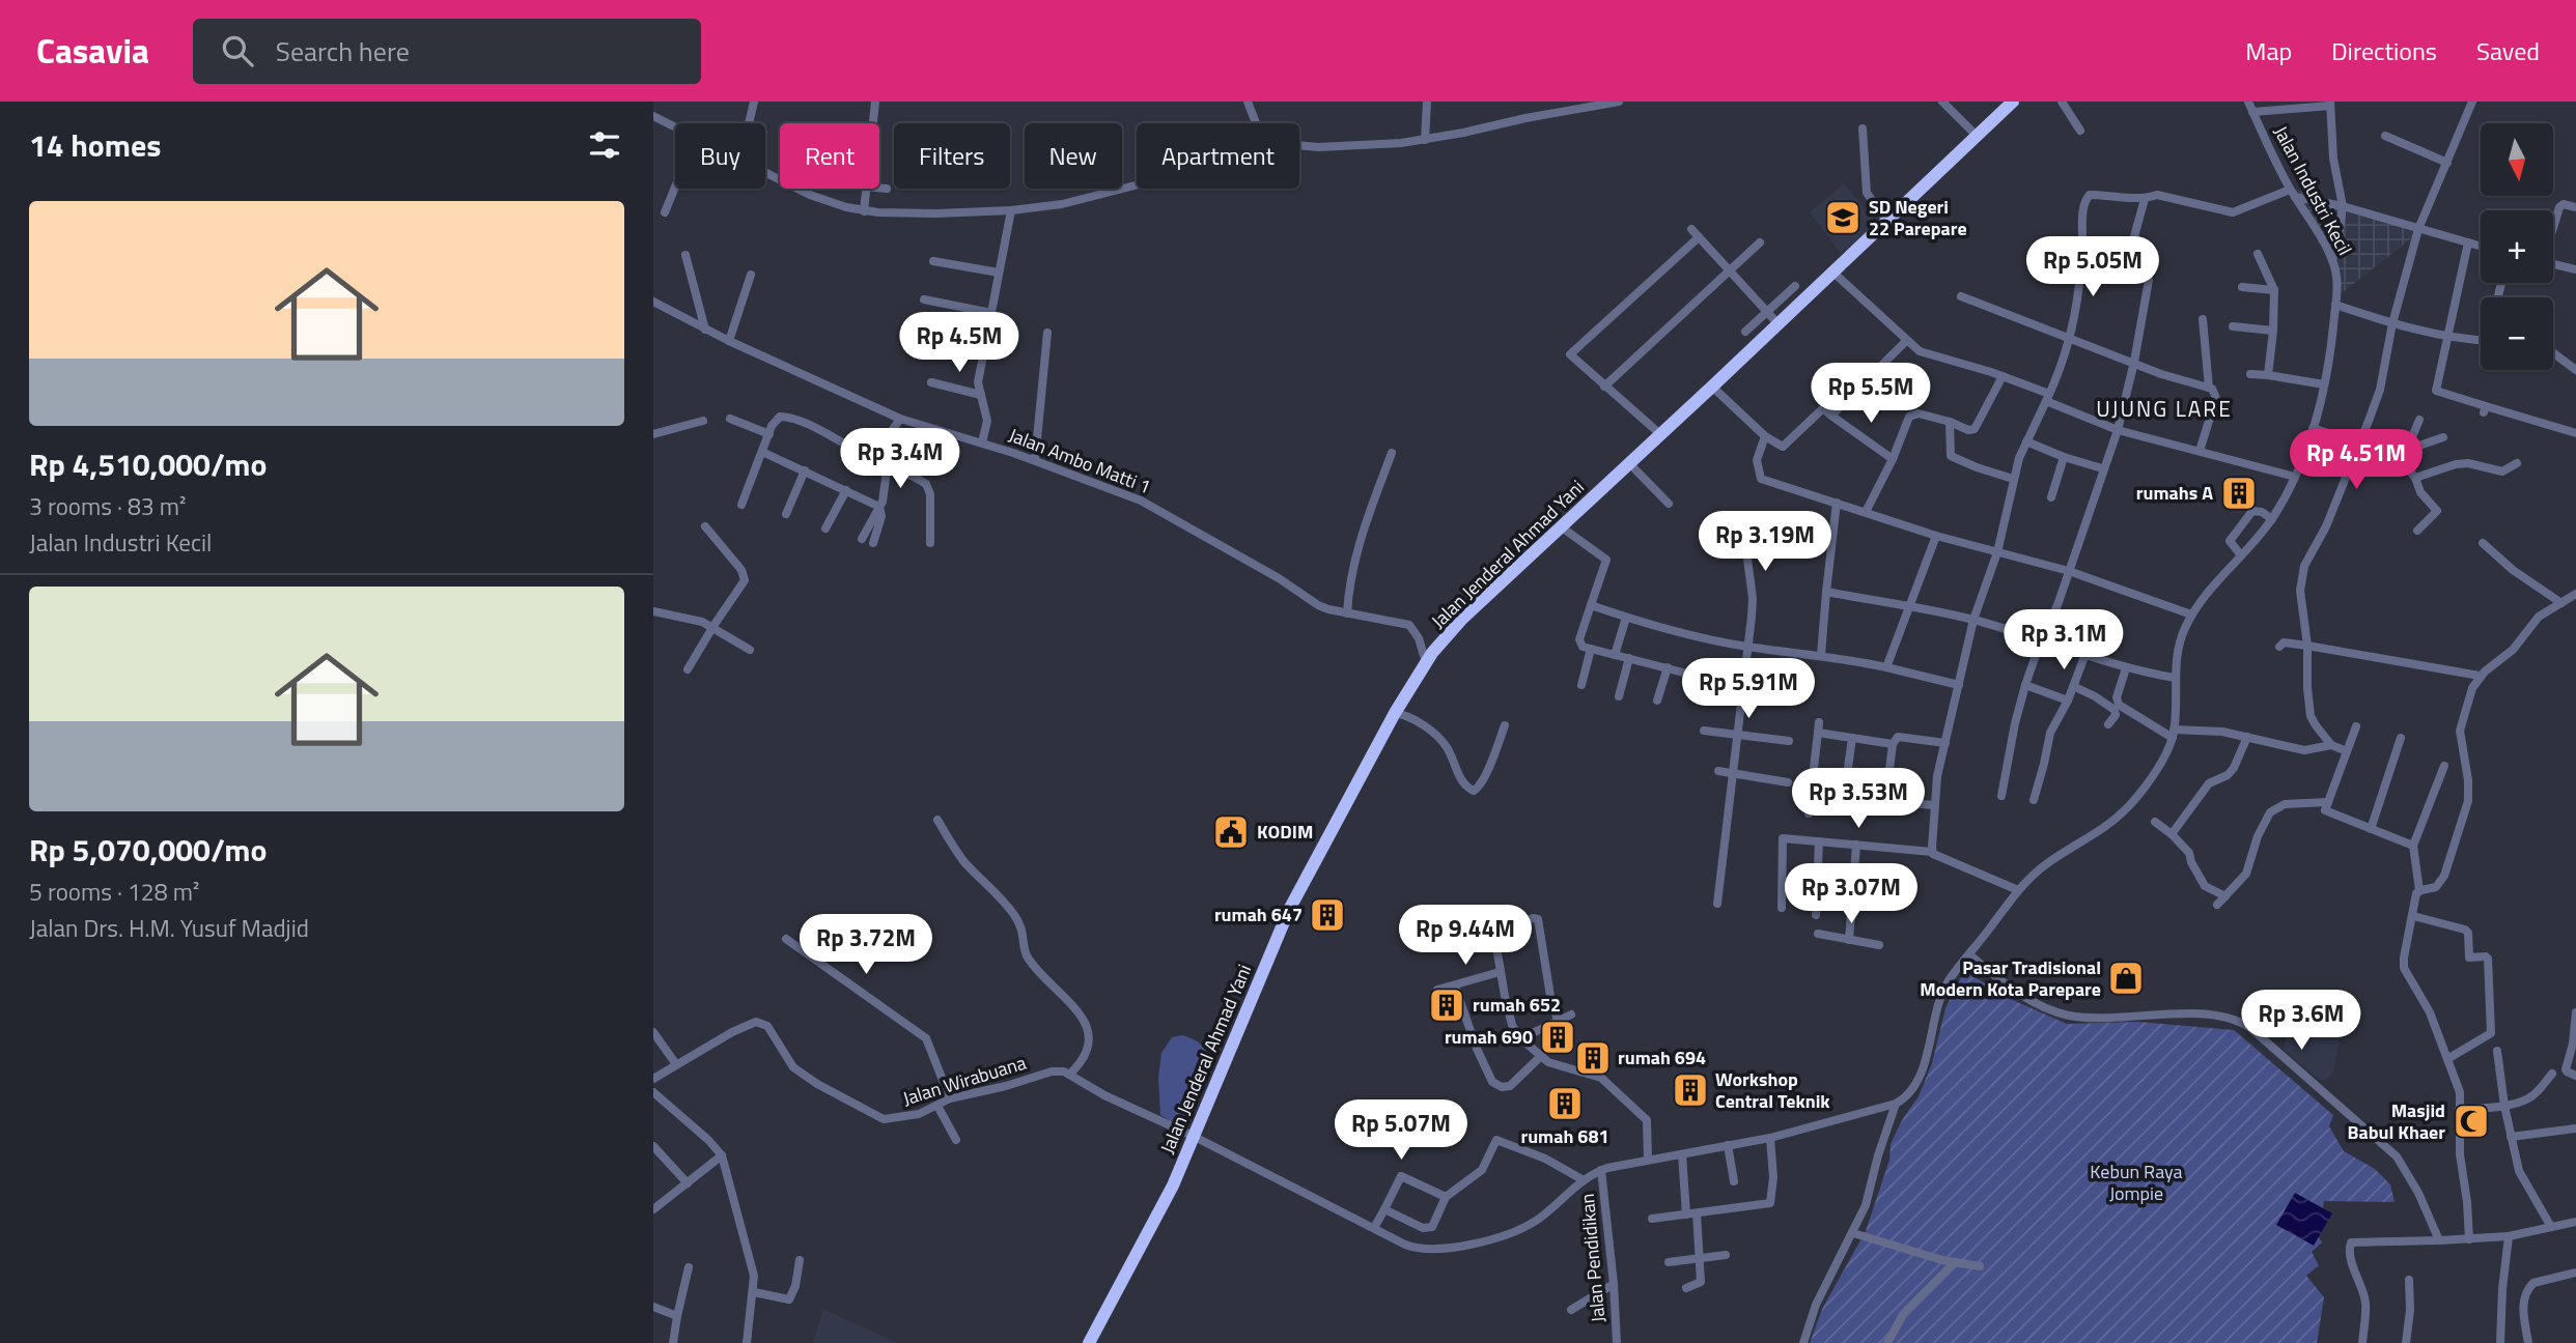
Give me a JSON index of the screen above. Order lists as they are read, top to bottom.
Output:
{
  "streets": {
    "highway": ["Jalan Jenderal Ahmad Yani"],
    "street": [
      "Jalan Industri Kecil",
      "Jalan Ambo Matti 1",
      "Jalan Wirabuana",
      "Jalan Pendidikan"
    ]
  },
  "crossings": [
    ["Jalan Ambo Matti 1", "Jalan Jenderal Ahmad Yani"]
  ],
  "districts": ["UJUNG LARE"],
  "parks": ["Kebun Raya Jompie"],
  "places": {
    "school or university": ["SD Negeri 22 Parepare"],
    "building": [
      "rumahs A",
      "rumah 647",
      "rumah 652",
      "rumah 690",
      "rumah 694",
      "Workshop Central Teknik",
      "rumah 681"
    ],
    "public building": ["KODIM"],
    "shop": ["Pasar Tradisional Modern Kota Parepare"],
    "mosque": ["Masjid Babul Khaer"]
  },
  "north": "bottom",
  "page": {
    "header": "Casavia",
    "search": "Search here",
    "nav": ["Map", "Directions", "Saved"],
    "heading": "14 homes",
    "map_buttons": ["+", "−"],
    "chip": [
      "Buy",
      "Rent",
      "Filters",
      "New",
      "Apartment"
    ],
    "list": [
      {
        "name": "Rp 4,510,000/mo",
        "note": "3 rooms · 83 m² · Jalan Industri Kecil"
      },
      {
        "name": "Rp 5,070,000/mo",
        "note": "5 rooms · 128 m² · Jalan Drs. H.M. Yusuf Madjid"
      }
    ],
    "price": [
      "Rp 5.05M",
      "Rp 4.5M",
      "Rp 5.5M",
      "Rp 3.4M",
      "Rp 4.51M",
      "Rp 3.19M",
      "Rp 3.1M",
      "Rp 5.91M",
      "Rp 3.53M",
      "Rp 3.07M",
      "Rp 9.44M",
      "Rp 3.72M",
      "Rp 3.6M",
      "Rp 5.07M"
    ]
  }
}
